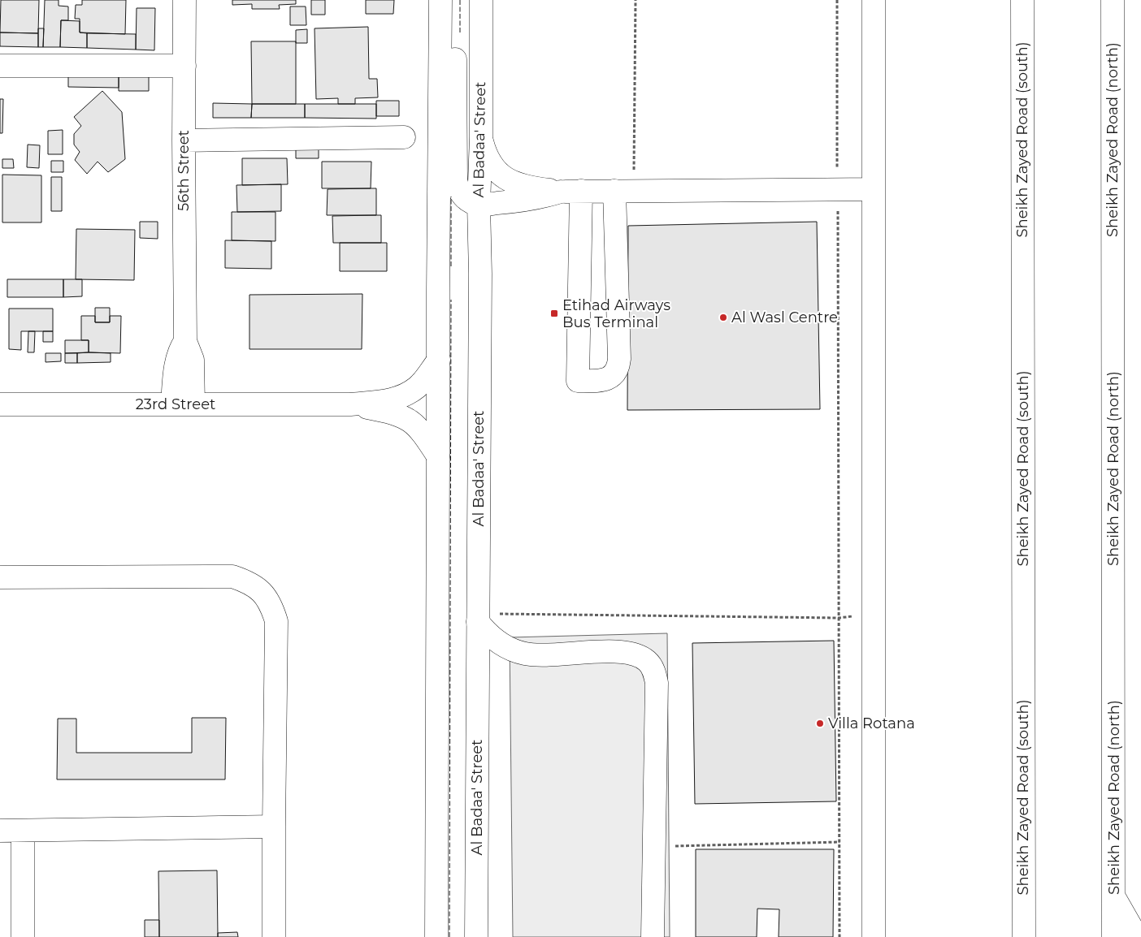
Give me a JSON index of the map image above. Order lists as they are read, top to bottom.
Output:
{
  "streets": {
    "main road": [
      "Al Badaa' Street",
      "Sheikh Zayed Road (south)",
      "Sheikh Zayed Road (north)",
      "56th Street",
      "23rd Street"
    ]
  },
  "crossings": [
    ["56th Street", "23rd Street"]
  ],
  "places": {
    "transit": ["Etihad Airways Bus Terminal"],
    "other": ["Al Wasl Centre", "Villa Rotana"]
  }
}
